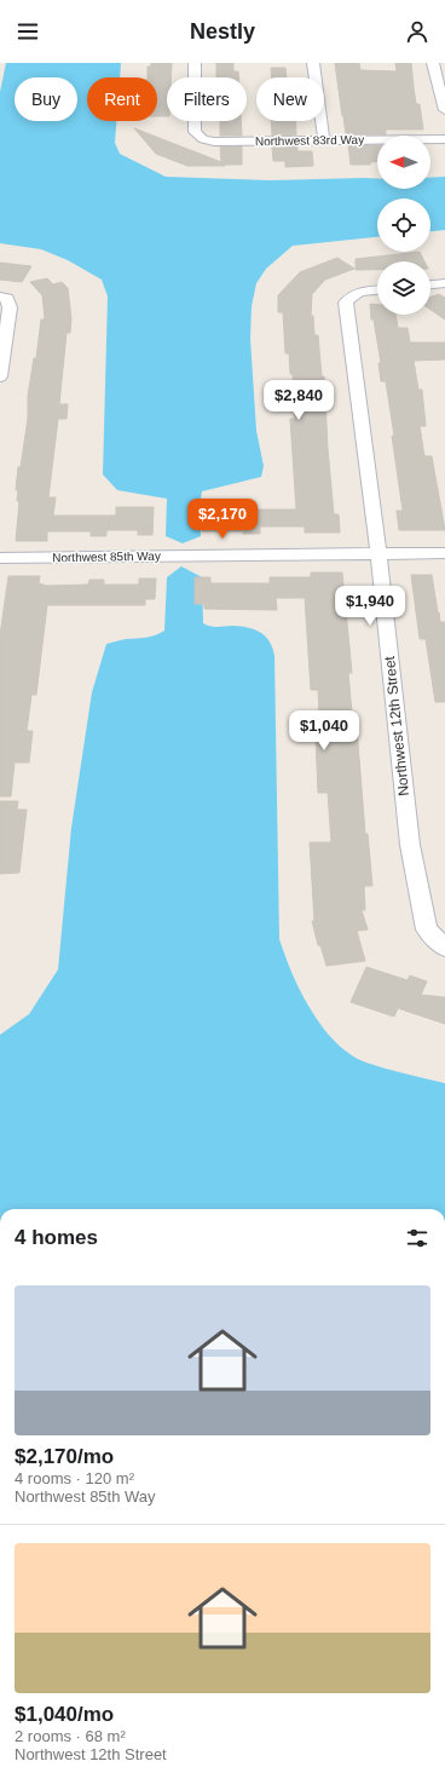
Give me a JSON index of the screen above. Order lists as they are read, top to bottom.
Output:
{
  "streets": {
    "street": ["Northwest 83rd Way", "Northwest 85th Way", "Northwest 12th Street"]
  },
  "crossings": [
    ["Northwest 85th Way", "Northwest 12th Street"]
  ],
  "north": "left",
  "page": {
    "header": "Nestly",
    "chip": [
      "Buy",
      "Rent",
      "Filters",
      "New"
    ],
    "price": [
      "$2,840",
      "$2,170",
      "$1,940",
      "$1,040"
    ],
    "heading": "4 homes",
    "list": [
      {
        "name": "$2,170/mo",
        "note": "4 rooms · 120 m² · Northwest 85th Way"
      },
      {
        "name": "$1,040/mo",
        "note": "2 rooms · 68 m² · Northwest 12th Street"
      }
    ]
  }
}
